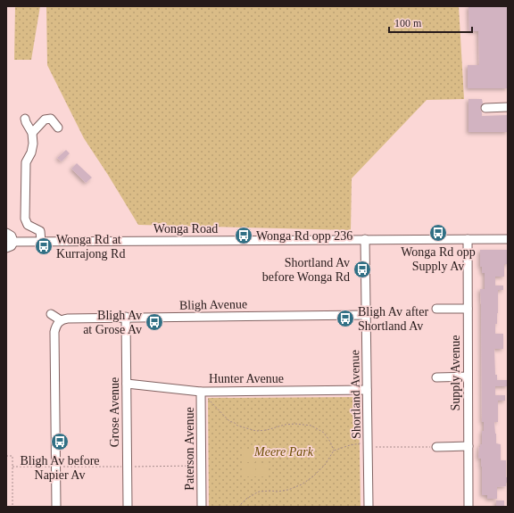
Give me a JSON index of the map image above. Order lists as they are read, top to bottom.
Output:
{
  "streets": {
    "street": [
      "Wonga Road",
      "Bligh Avenue",
      "Supply Avenue",
      "Hunter Avenue",
      "Shortland Avenue",
      "Grose Avenue",
      "Paterson Avenue"
    ]
  },
  "crossings": [
    ["Wonga Road", "Supply Avenue"],
    ["Wonga Road", "Shortland Avenue"],
    ["Bligh Avenue", "Shortland Avenue"],
    ["Bligh Avenue", "Grose Avenue"],
    ["Hunter Avenue", "Shortland Avenue"],
    ["Hunter Avenue", "Grose Avenue"],
    ["Hunter Avenue", "Paterson Avenue"]
  ],
  "parks": ["Meere Park"],
  "places": {
    "bus stop": [
      "Wonga Rd opp Supply Av",
      "Wonga Rd opp 236",
      "Wonga Rd at Kurrajong Rd",
      "Shortland Av before Wonga Rd",
      "Bligh Av after Shortland Av",
      "Bligh Av at Grose Av",
      "Bligh Av before Napier Av"
    ]
  },
  "scale_bar": "100 m"
}
